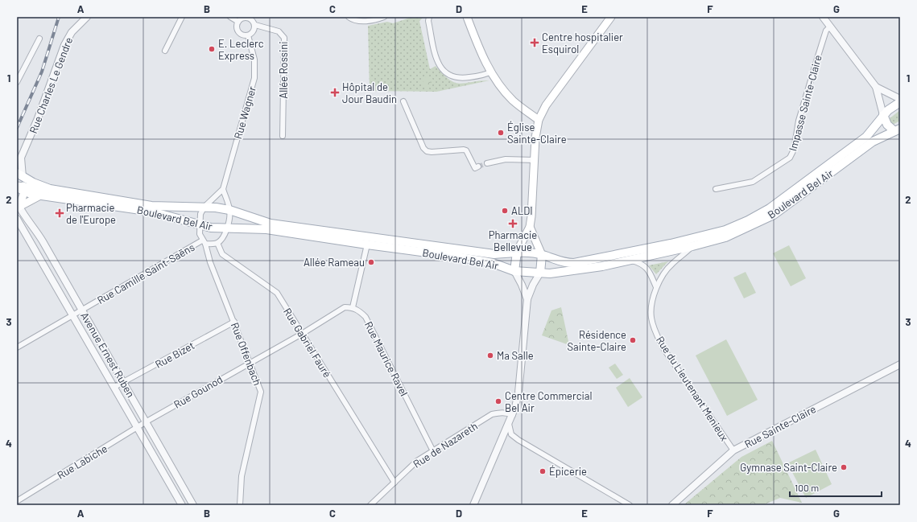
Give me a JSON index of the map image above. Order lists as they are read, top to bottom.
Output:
{
  "streets": {
    "main road": ["Boulevard Bel Air"],
    "street": [
      "Allée Rossini",
      "Rue Charles Le Gendre",
      "Impasse Sainte-Claire",
      "Rue Wagner",
      "Rue Camille Saint-Saëns",
      "Rue Gabriel Fauré",
      "Rue Offenbach",
      "Avenue Ernest Ruben",
      "Rue Bizet",
      "Rue Maurice Ravel",
      "Rue du Lieutenant Menieux",
      "Rue Gounod",
      "Rue Sainte-Claire",
      "Rue de Nazareth",
      "Rue Labiche"
    ]
  },
  "crossings": [
    ["Allée Rossini", "Rue Wagner"],
    ["Rue Charles Le Gendre", "Boulevard Bel Air"],
    ["Rue Wagner", "Boulevard Bel Air"],
    ["Rue Wagner", "Rue Camille Saint-Saëns"],
    ["Boulevard Bel Air", "Rue Camille Saint-Saëns"],
    ["Boulevard Bel Air", "Rue du Lieutenant Menieux"],
    ["Rue Camille Saint-Saëns", "Rue Offenbach"],
    ["Rue Camille Saint-Saëns", "Avenue Ernest Ruben"],
    ["Rue Gabriel Fauré", "Rue de Nazareth"],
    ["Rue Offenbach", "Rue Bizet"],
    ["Rue Offenbach", "Rue Gounod"],
    ["Avenue Ernest Ruben", "Rue Bizet"],
    ["Avenue Ernest Ruben", "Rue Gounod"],
    ["Avenue Ernest Ruben", "Rue Labiche"],
    ["Rue Maurice Ravel", "Rue de Nazareth"],
    ["Rue du Lieutenant Menieux", "Rue Sainte-Claire"],
    ["Rue Gounod", "Rue Labiche"]
  ],
  "places": {
    "health": [
      "Centre hospitalier Esquirol",
      "Hôpital de Jour Baudin",
      "Pharmacie de l'Europe",
      "Pharmacie Bellevue"
    ],
    "other": [
      "E. Leclerc Express",
      "Église Sainte-Claire",
      "ALDI",
      "Allée Rameau",
      "Résidence Sainte-Claire",
      "Ma Salle",
      "Centre Commercial Bel Air",
      "Gymnase Saint-Claire",
      "Épicerie"
    ]
  },
  "scale_bar": "100 m",
  "grid": {
    "columns": [
      "A",
      "B",
      "C",
      "D",
      "E",
      "F",
      "G"
    ],
    "rows": [
      "1",
      "2",
      "3",
      "4"
    ]
  }
}
